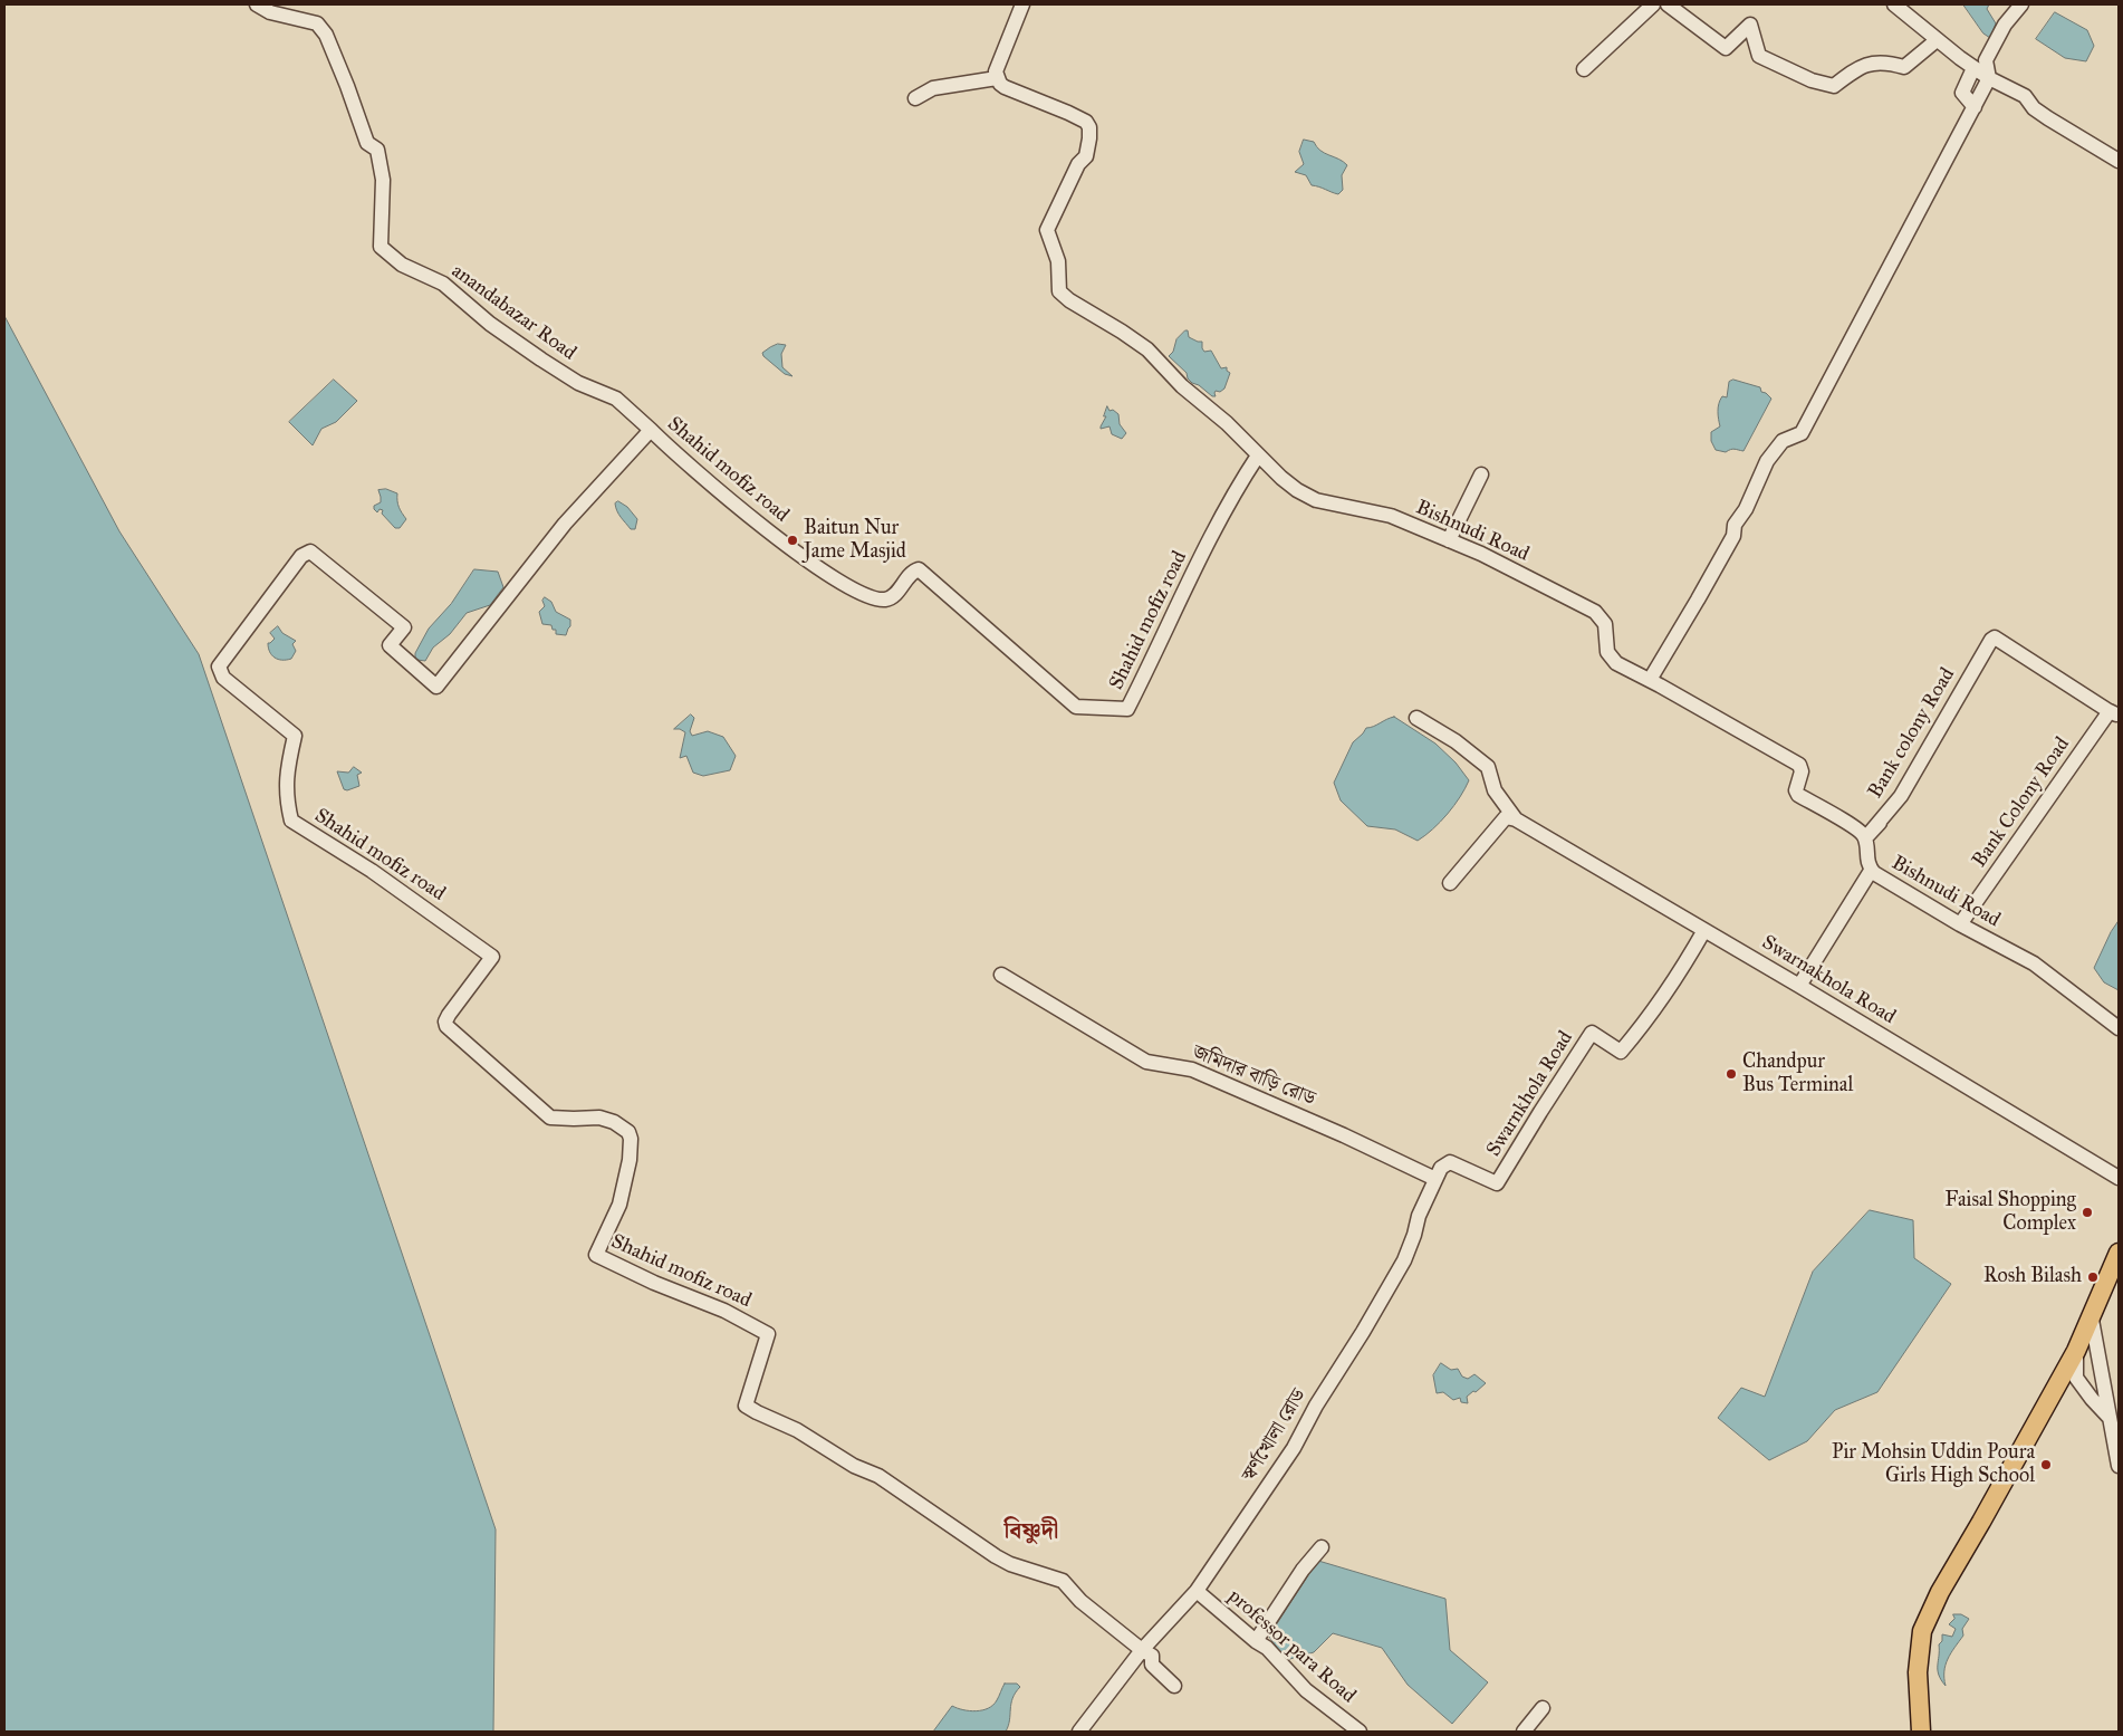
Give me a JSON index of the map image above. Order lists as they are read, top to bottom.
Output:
{
  "streets": {
    "street": [
      "anandabazar Road",
      "Shahid mofiz road",
      "Bishnudi Road",
      "Bank colony Road",
      "Bank Colony Road",
      "Swarnakhola Road",
      "জমিদার বাড়ি রোড",
      "Swarnkhola Road",
      "স্বর্ণখোলা রোড",
      "professor para Road"
    ]
  },
  "crossings": [
    ["anandabazar Road", "Shahid mofiz road"],
    ["Shahid mofiz road", "Bishnudi Road"],
    ["Shahid mofiz road", "স্বর্ণখোলা রোড"],
    ["Bishnudi Road", "Bank colony Road"],
    ["Bishnudi Road", "Bank Colony Road"],
    ["Bank colony Road", "Bank Colony Road"],
    ["Swarnakhola Road", "Swarnkhola Road"],
    ["জমিদার বাড়ি রোড", "Swarnkhola Road"],
    ["জমিদার বাড়ি রোড", "স্বর্ণখোলা রোড"],
    ["Swarnkhola Road", "স্বর্ণখোলা রোড"],
    ["স্বর্ণখোলা রোড", "professor para Road"]
  ],
  "districts": ["বিষ্ণুদী"],
  "places": [
    "Baitun Nur Jame Masjid",
    "Chandpur Bus Terminal",
    "Faisal Shopping Complex",
    "Rosh Bilash",
    "Pir Mohsin Uddin Poura Girls High School"
  ]
}
